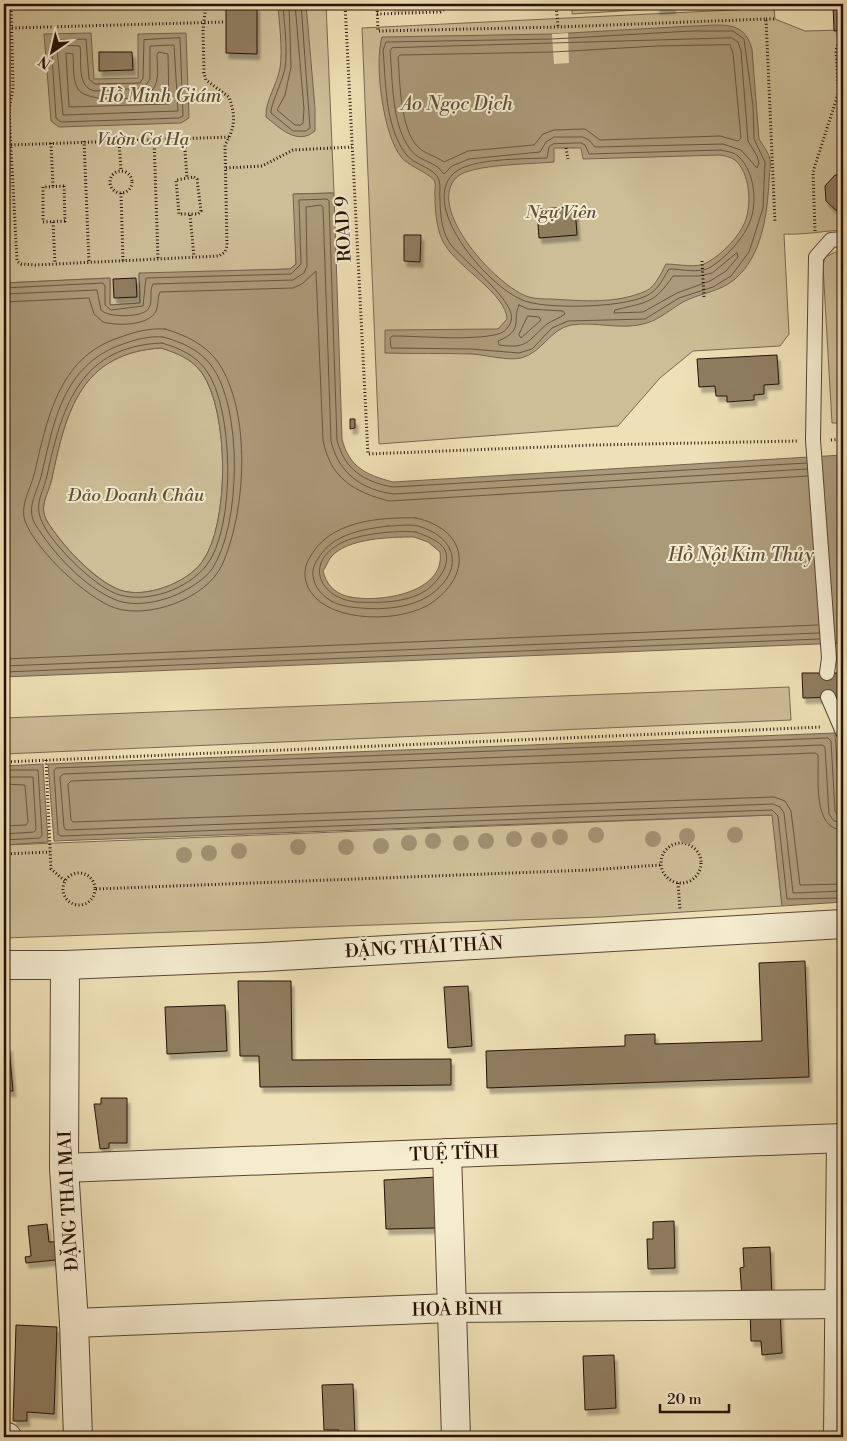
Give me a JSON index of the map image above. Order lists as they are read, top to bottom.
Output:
{
  "streets": {
    "street": [
      "ĐẶNG THÁI THÂN",
      "TUỆ TĨNH",
      "ĐẶNG THAI MAI",
      "HOÀ BÌNH"
    ],
    "path": ["ROAD 9"]
  },
  "crossings": [
    ["ĐẶNG THÁI THÂN", "ĐẶNG THAI MAI"],
    ["TUỆ TĨNH", "ĐẶNG THAI MAI"],
    ["ĐẶNG THAI MAI", "HOÀ BÌNH"]
  ],
  "water": ["Hồ Minh Giám", "Ao Ngọc Dịch", "Hồ Nội Kim Thủy"],
  "parks": ["Vườn Cơ Hạ", "Ngự Viên", "Đảo Doanh Châu"],
  "scale_bar": "20 m",
  "north": "bottom left"
}
